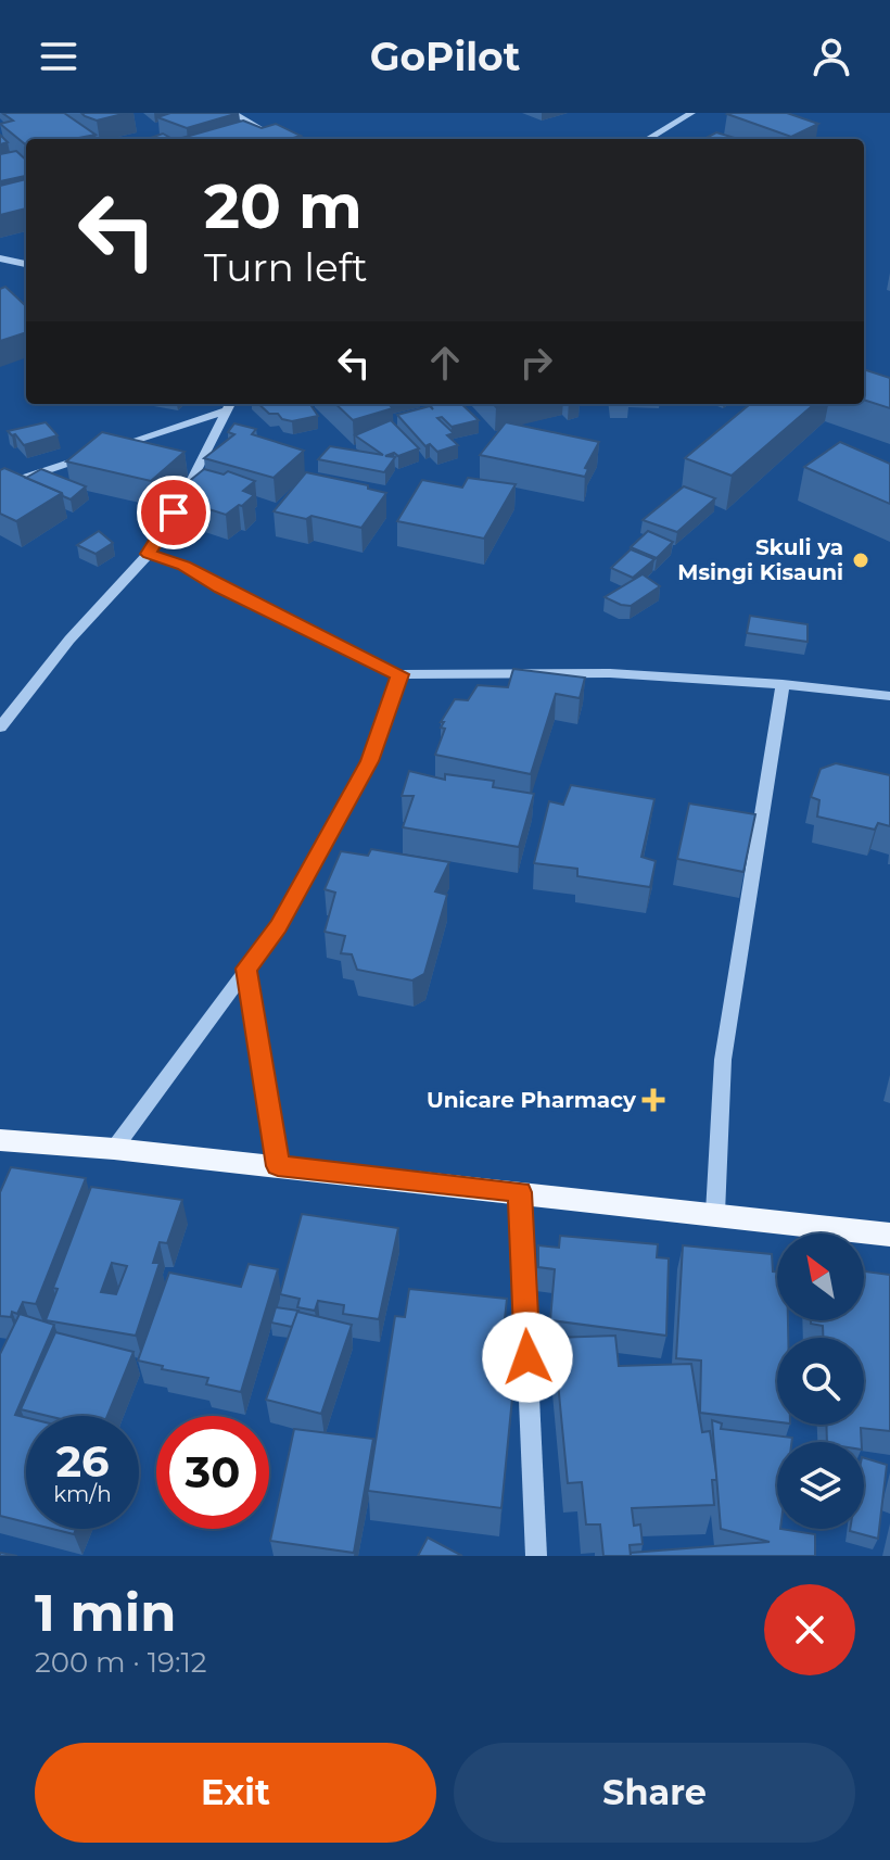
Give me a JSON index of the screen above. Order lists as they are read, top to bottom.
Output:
{
  "places": {
    "other": ["Skuli ya Msingi Kisauni"],
    "health": ["Unicare Pharmacy"]
  },
  "north": "top left",
  "page": {
    "header": "GoPilot",
    "turn": ["20 m", "Turn left"],
    "speed": "26 km/h",
    "limit": "30",
    "heading": ["1 min", "200 m · 19:12"],
    "buttons": ["Exit", "Share"]
  }
}
